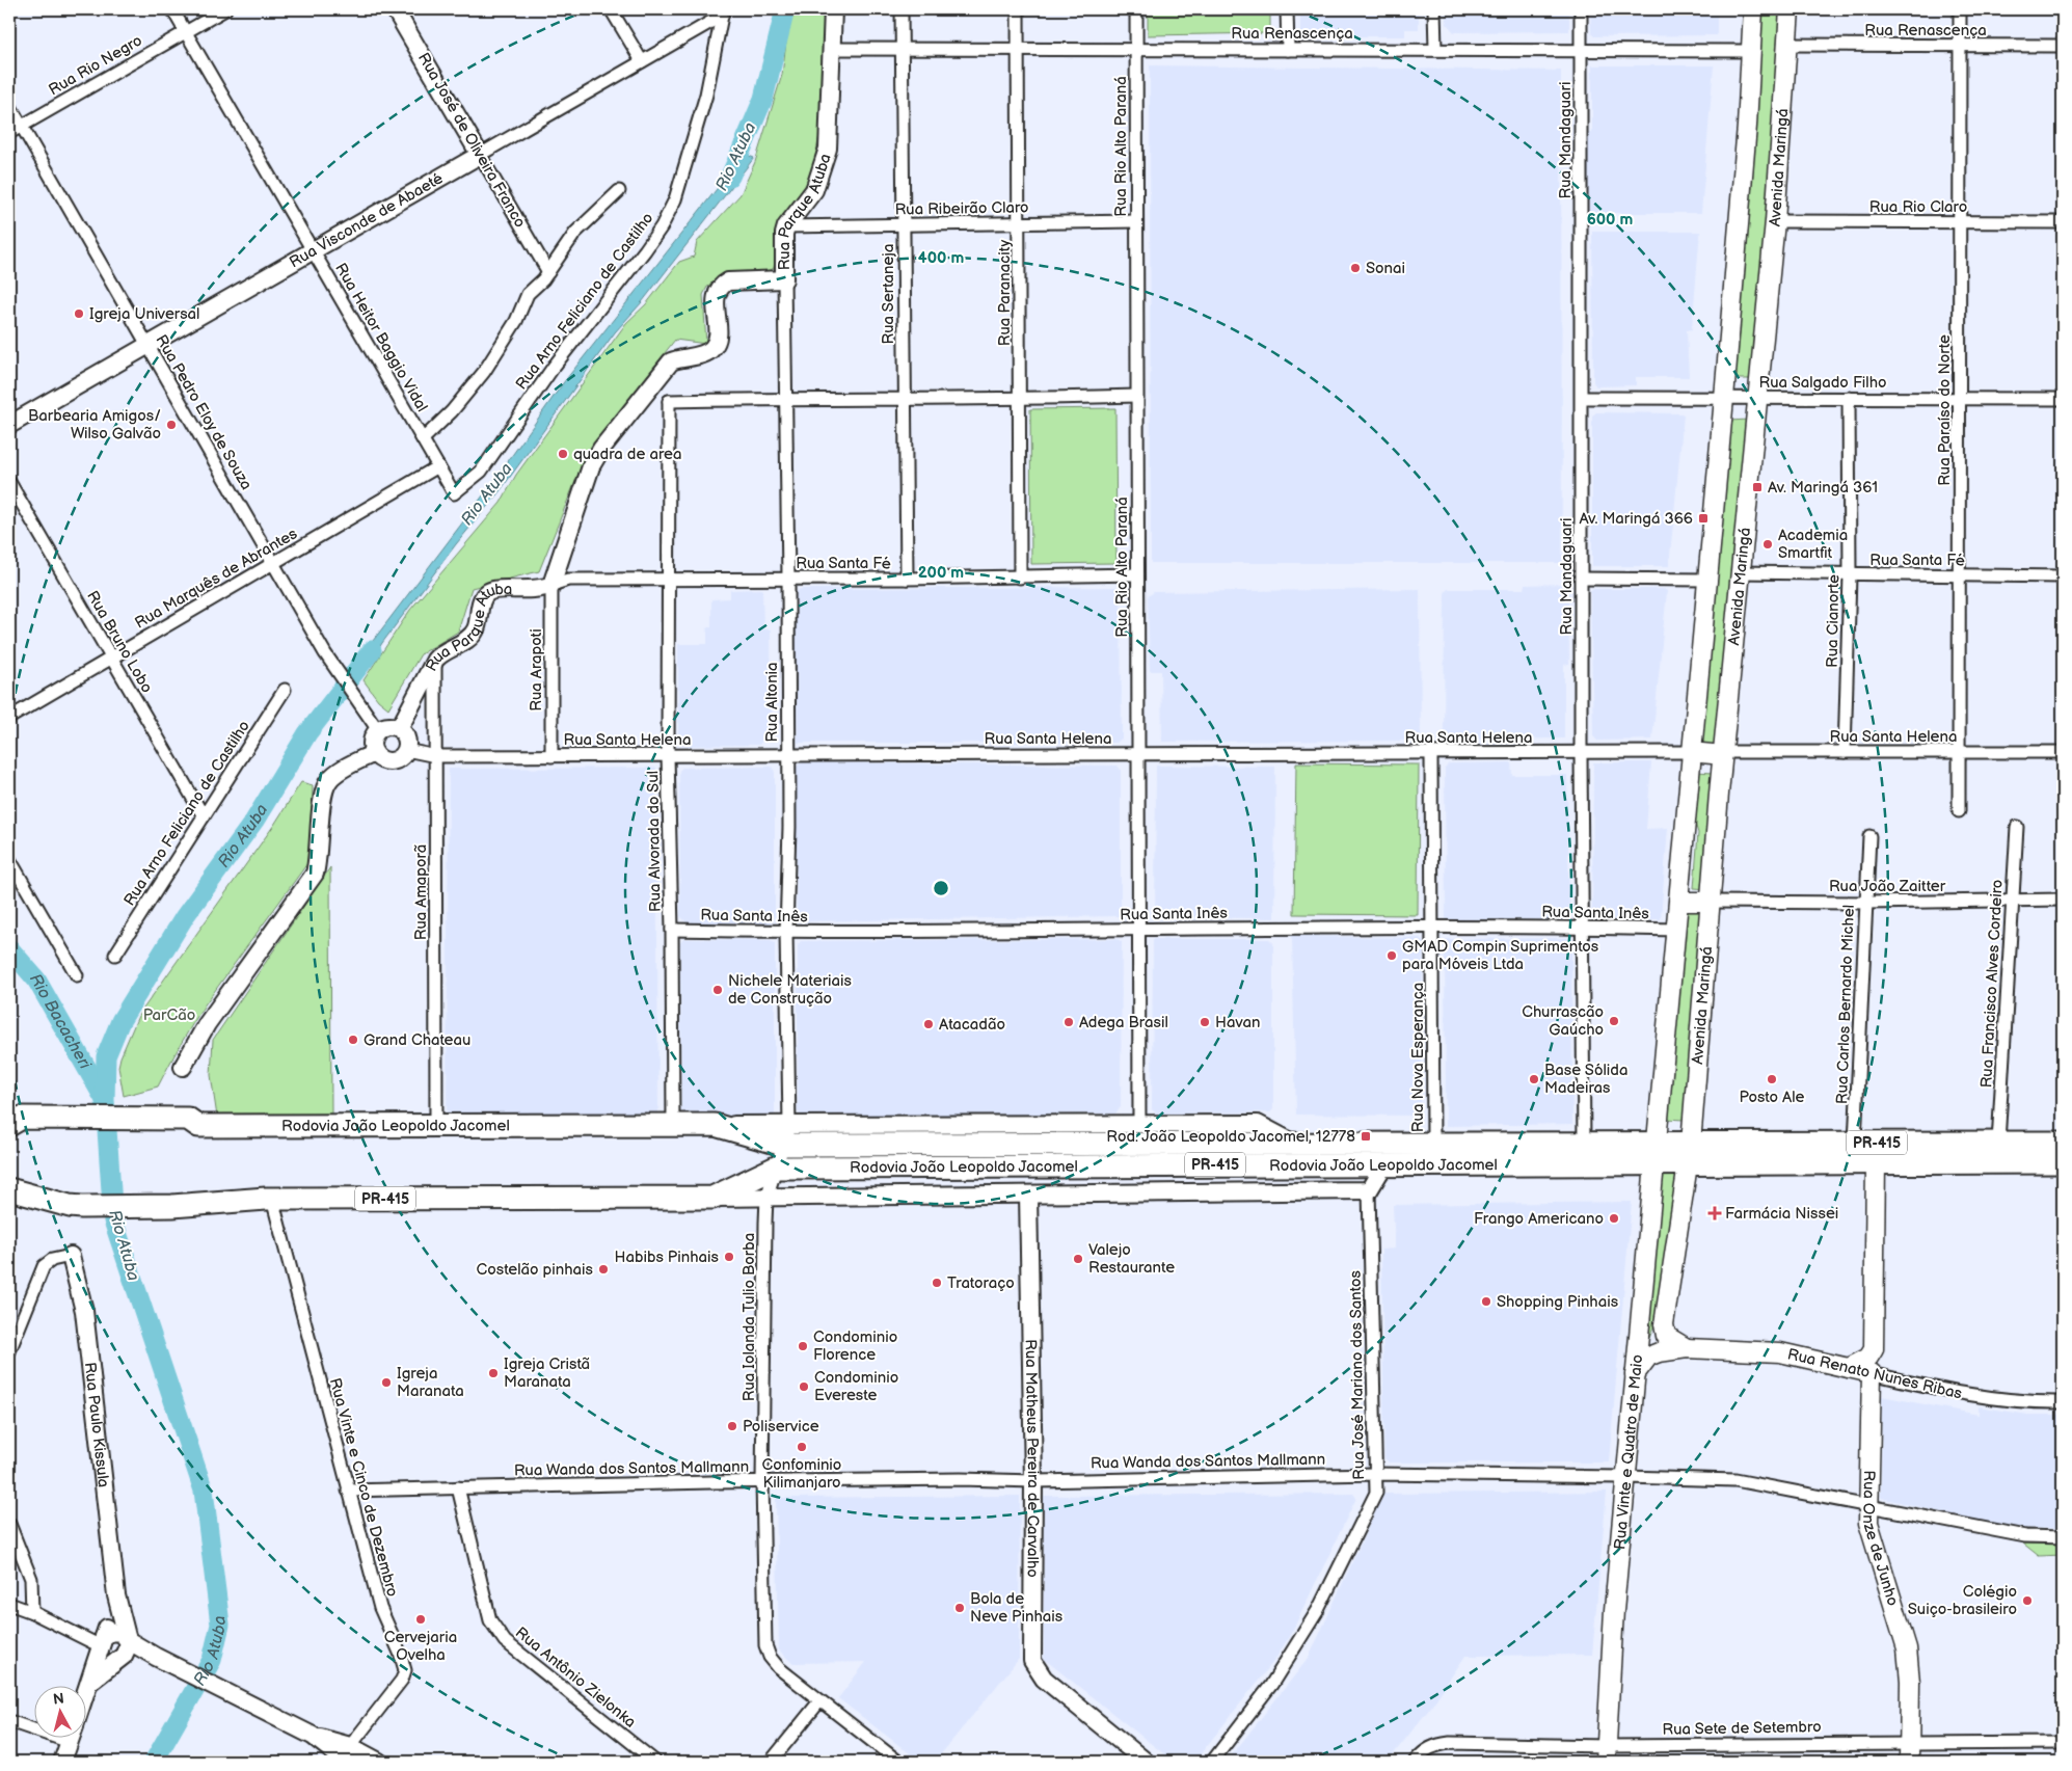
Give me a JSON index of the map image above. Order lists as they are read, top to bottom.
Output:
{
  "streets": {
    "highway": ["Rodovia João Leopoldo Jacomel", "PR-415"],
    "main road": [
      "Avenida Maringá",
      "Rua Renato Nunes Ribas",
      "Rua Vinte e Quatro de Maio",
      "Rua Onze de Junho"
    ],
    "street": [
      "Rua Renascença",
      "Rua Rio Negro",
      "Rua José de Oliveira Franco",
      "Rua Mandaguari",
      "Rua Rio Alto Paraná",
      "Rua Rio Claro",
      "Rua Ribeirão Claro",
      "Rua Parque Atuba",
      "Rua Visconde de Abaeté",
      "Rua Paranacity",
      "Rua Sertaneja",
      "Rua Arno Feliciano de Castilho",
      "Rua Heitor Baggio Vidal",
      "Rua Salgado Filho",
      "Rua Paraíso do Norte",
      "Rua Pedro Eloy de Souza",
      "Rua Santa Fé",
      "Rua Marquês de Abrantes",
      "Rua Cianorte",
      "Rua Bruno Lobo",
      "Rua Arapoti",
      "Rua Altonia",
      "Rua Santa Helena",
      "Rua Alvorada do Sul",
      "Rua João Zaitter",
      "Rua Amaporã",
      "Rua Santa Inês",
      "Rua Francisco Alves Cordeiro",
      "Rua Carlos Bernardo Michel",
      "Rua Nova Esperança",
      "Rua Iolanda Tulio Borba",
      "Rua José Mariano dos Santos",
      "Rua Paulo Kissula",
      "Rua Matheus Pereira de Carvalho",
      "Rua Wanda dos Santos Mallmann",
      "Rua Vinte e Cinco de Dezembro",
      "Rua Antônio Zielonka",
      "Rua Sete de Setembro"
    ]
  },
  "crossings": [
    ["Rua Renascença", "Rua Mandaguari"],
    ["Rua Renascença", "Rua Rio Alto Paraná"],
    ["Rua Renascença", "Avenida Maringá"],
    ["Rua Renascença", "Rua Parque Atuba"],
    ["Rua Renascença", "Rua Paranacity"],
    ["Rua Renascença", "Rua Sertaneja"],
    ["Rua Renascença", "Rua Paraíso do Norte"],
    ["Rua Rio Negro", "Rua Heitor Baggio Vidal"],
    ["Rua Rio Negro", "Rua Pedro Eloy de Souza"],
    ["Rua José de Oliveira Franco", "Rua Visconde de Abaeté"],
    ["Rua Mandaguari", "Rua Salgado Filho"],
    ["Rua Mandaguari", "Rua Santa Helena"],
    ["Rua Mandaguari", "Rua Santa Inês"],
    ["Rua Mandaguari", "Rodovia João Leopoldo Jacomel"],
    ["Rua Rio Alto Paraná", "Rua Ribeirão Claro"],
    ["Rua Rio Alto Paraná", "Rua Santa Fé"],
    ["Rua Rio Alto Paraná", "Rua Santa Helena"],
    ["Rua Rio Alto Paraná", "Rua Santa Inês"],
    ["Rua Rio Alto Paraná", "Rodovia João Leopoldo Jacomel"],
    ["Avenida Maringá", "Rua Rio Claro"],
    ["Avenida Maringá", "Rua Salgado Filho"],
    ["Avenida Maringá", "Rua Santa Fé"],
    ["Avenida Maringá", "Rua Santa Helena"],
    ["Avenida Maringá", "Rua João Zaitter"],
    ["Avenida Maringá", "Rua Santa Inês"],
    ["Avenida Maringá", "Rodovia João Leopoldo Jacomel"],
    ["Avenida Maringá", "Rua Vinte e Quatro de Maio"],
    ["Rua Rio Claro", "Rua Paraíso do Norte"],
    ["Rua Ribeirão Claro", "Rua Parque Atuba"],
    ["Rua Ribeirão Claro", "Rua Paranacity"],
    ["Rua Ribeirão Claro", "Rua Sertaneja"],
    ["Rua Parque Atuba", "Rua Pedro Eloy de Souza"],
    ["Rua Parque Atuba", "Rua Santa Fé"],
    ["Rua Parque Atuba", "Rua Arapoti"],
    ["Rua Parque Atuba", "Rua Altonia"],
    ["Rua Parque Atuba", "Rua Santa Helena"],
    ["Rua Parque Atuba", "Rua Amaporã"],
    ["Rua Visconde de Abaeté", "Rua Arno Feliciano de Castilho"],
    ["Rua Visconde de Abaeté", "Rua Heitor Baggio Vidal"],
    ["Rua Visconde de Abaeté", "Rua Pedro Eloy de Souza"],
    ["Rua Paranacity", "Rua Santa Fé"],
    ["Rua Sertaneja", "Rua Santa Fé"],
    ["Rua Arno Feliciano de Castilho", "Rua Heitor Baggio Vidal"],
    ["Rua Arno Feliciano de Castilho", "Rua Bruno Lobo"],
    ["Rua Heitor Baggio Vidal", "Rua Marquês de Abrantes"],
    ["Rua Salgado Filho", "Rua Paraíso do Norte"],
    ["Rua Salgado Filho", "Rua Cianorte"],
    ["Rua Paraíso do Norte", "Rua Santa Fé"],
    ["Rua Paraíso do Norte", "Rua Santa Helena"],
    ["Rua Pedro Eloy de Souza", "Rua Marquês de Abrantes"],
    ["Rua Pedro Eloy de Souza", "Rua Santa Helena"],
    ["Rua Santa Fé", "Rua Cianorte"],
    ["Rua Santa Fé", "Rua Arapoti"],
    ["Rua Santa Fé", "Rua Altonia"],
    ["Rua Santa Fé", "Rua Alvorada do Sul"],
    ["Rua Marquês de Abrantes", "Rua Bruno Lobo"],
    ["Rua Cianorte", "Rua Santa Helena"],
    ["Rua Arapoti", "Rua Santa Helena"],
    ["Rua Altonia", "Rua Santa Helena"],
    ["Rua Altonia", "Rua Santa Inês"],
    ["Rua Altonia", "Rodovia João Leopoldo Jacomel"],
    ["Rua Altonia", "Rua Iolanda Tulio Borba"],
    ["Rua Santa Helena", "Rua Alvorada do Sul"],
    ["Rua Santa Helena", "Rua Amaporã"],
    ["Rua Santa Helena", "Rua Nova Esperança"],
    ["Rua Alvorada do Sul", "Rua Santa Inês"],
    ["Rua Alvorada do Sul", "Rodovia João Leopoldo Jacomel"],
    ["Rua João Zaitter", "Rua Francisco Alves Cordeiro"],
    ["Rua João Zaitter", "Rua Carlos Bernardo Michel"],
    ["Rua Amaporã", "Rodovia João Leopoldo Jacomel"],
    ["Rua Santa Inês", "Rua Nova Esperança"],
    ["Rua Francisco Alves Cordeiro", "Rodovia João Leopoldo Jacomel"],
    ["Rua Carlos Bernardo Michel", "Rodovia João Leopoldo Jacomel"],
    ["Rua Nova Esperança", "Rodovia João Leopoldo Jacomel"],
    ["Rodovia João Leopoldo Jacomel", "Rua Iolanda Tulio Borba"],
    ["Rodovia João Leopoldo Jacomel", "Rua José Mariano dos Santos"],
    ["Rodovia João Leopoldo Jacomel", "Rua Vinte e Quatro de Maio"],
    ["Rodovia João Leopoldo Jacomel", "Rua Matheus Pereira de Carvalho"],
    ["Rodovia João Leopoldo Jacomel", "Rua Vinte e Cinco de Dezembro"],
    ["Rua Iolanda Tulio Borba", "Rua Wanda dos Santos Mallmann"],
    ["Rua Renato Nunes Ribas", "Rua Vinte e Quatro de Maio"],
    ["Rua Renato Nunes Ribas", "Rua Onze de Junho"],
    ["Rua José Mariano dos Santos", "Rua Wanda dos Santos Mallmann"],
    ["Rua Vinte e Quatro de Maio", "Rua Wanda dos Santos Mallmann"],
    ["Rua Vinte e Quatro de Maio", "Rua Sete de Setembro"],
    ["Rua Matheus Pereira de Carvalho", "Rua Wanda dos Santos Mallmann"],
    ["Rua Wanda dos Santos Mallmann", "Rua Vinte e Cinco de Dezembro"],
    ["Rua Wanda dos Santos Mallmann", "Rua Onze de Junho"],
    ["Rua Wanda dos Santos Mallmann", "Rua Antônio Zielonka"],
    ["Rua Onze de Junho", "Rua Sete de Setembro"]
  ],
  "water": ["Rio Atuba", "Rio Bacacheri"],
  "parks": ["ParCão"],
  "places": {
    "other": [
      "Sonai",
      "Igreja Universal",
      "Barbearia Amigos/ Wilso Galvão",
      "quadra de area",
      "Academia Smartfit",
      "GMAD Compin Suprimentos para Móveis Ltda",
      "Nichele Materiais de Construção",
      "Churrascão Gaúcho",
      "Adega Brasil",
      "Havan",
      "Atacadão",
      "Grand Chateau",
      "Base Sólida Madeiras",
      "Posto Ale",
      "Frango Americano",
      "Habibs Pinhais",
      "Valejo Restaurante",
      "Costelão pinhais",
      "Tratoraço",
      "Shopping Pinhais",
      "Condominio Florence",
      "Igreja Cristã Maranata",
      "Igreja Maranata",
      "Condominio Evereste",
      "Poliservice",
      "Confominio Kilimanjaro",
      "Colégio Suiço-brasileiro",
      "Bola de Neve Pinhais",
      "Cervejaria Ovelha"
    ],
    "transit": ["Av. Maringá 361", "Av. Maringá 366", "Rod. João Leopoldo Jacomel, 12778"],
    "health": ["Farmácia Nissei"]
  },
  "north": "top",
  "rings": ["600 m", "400 m", "200 m"]
}
